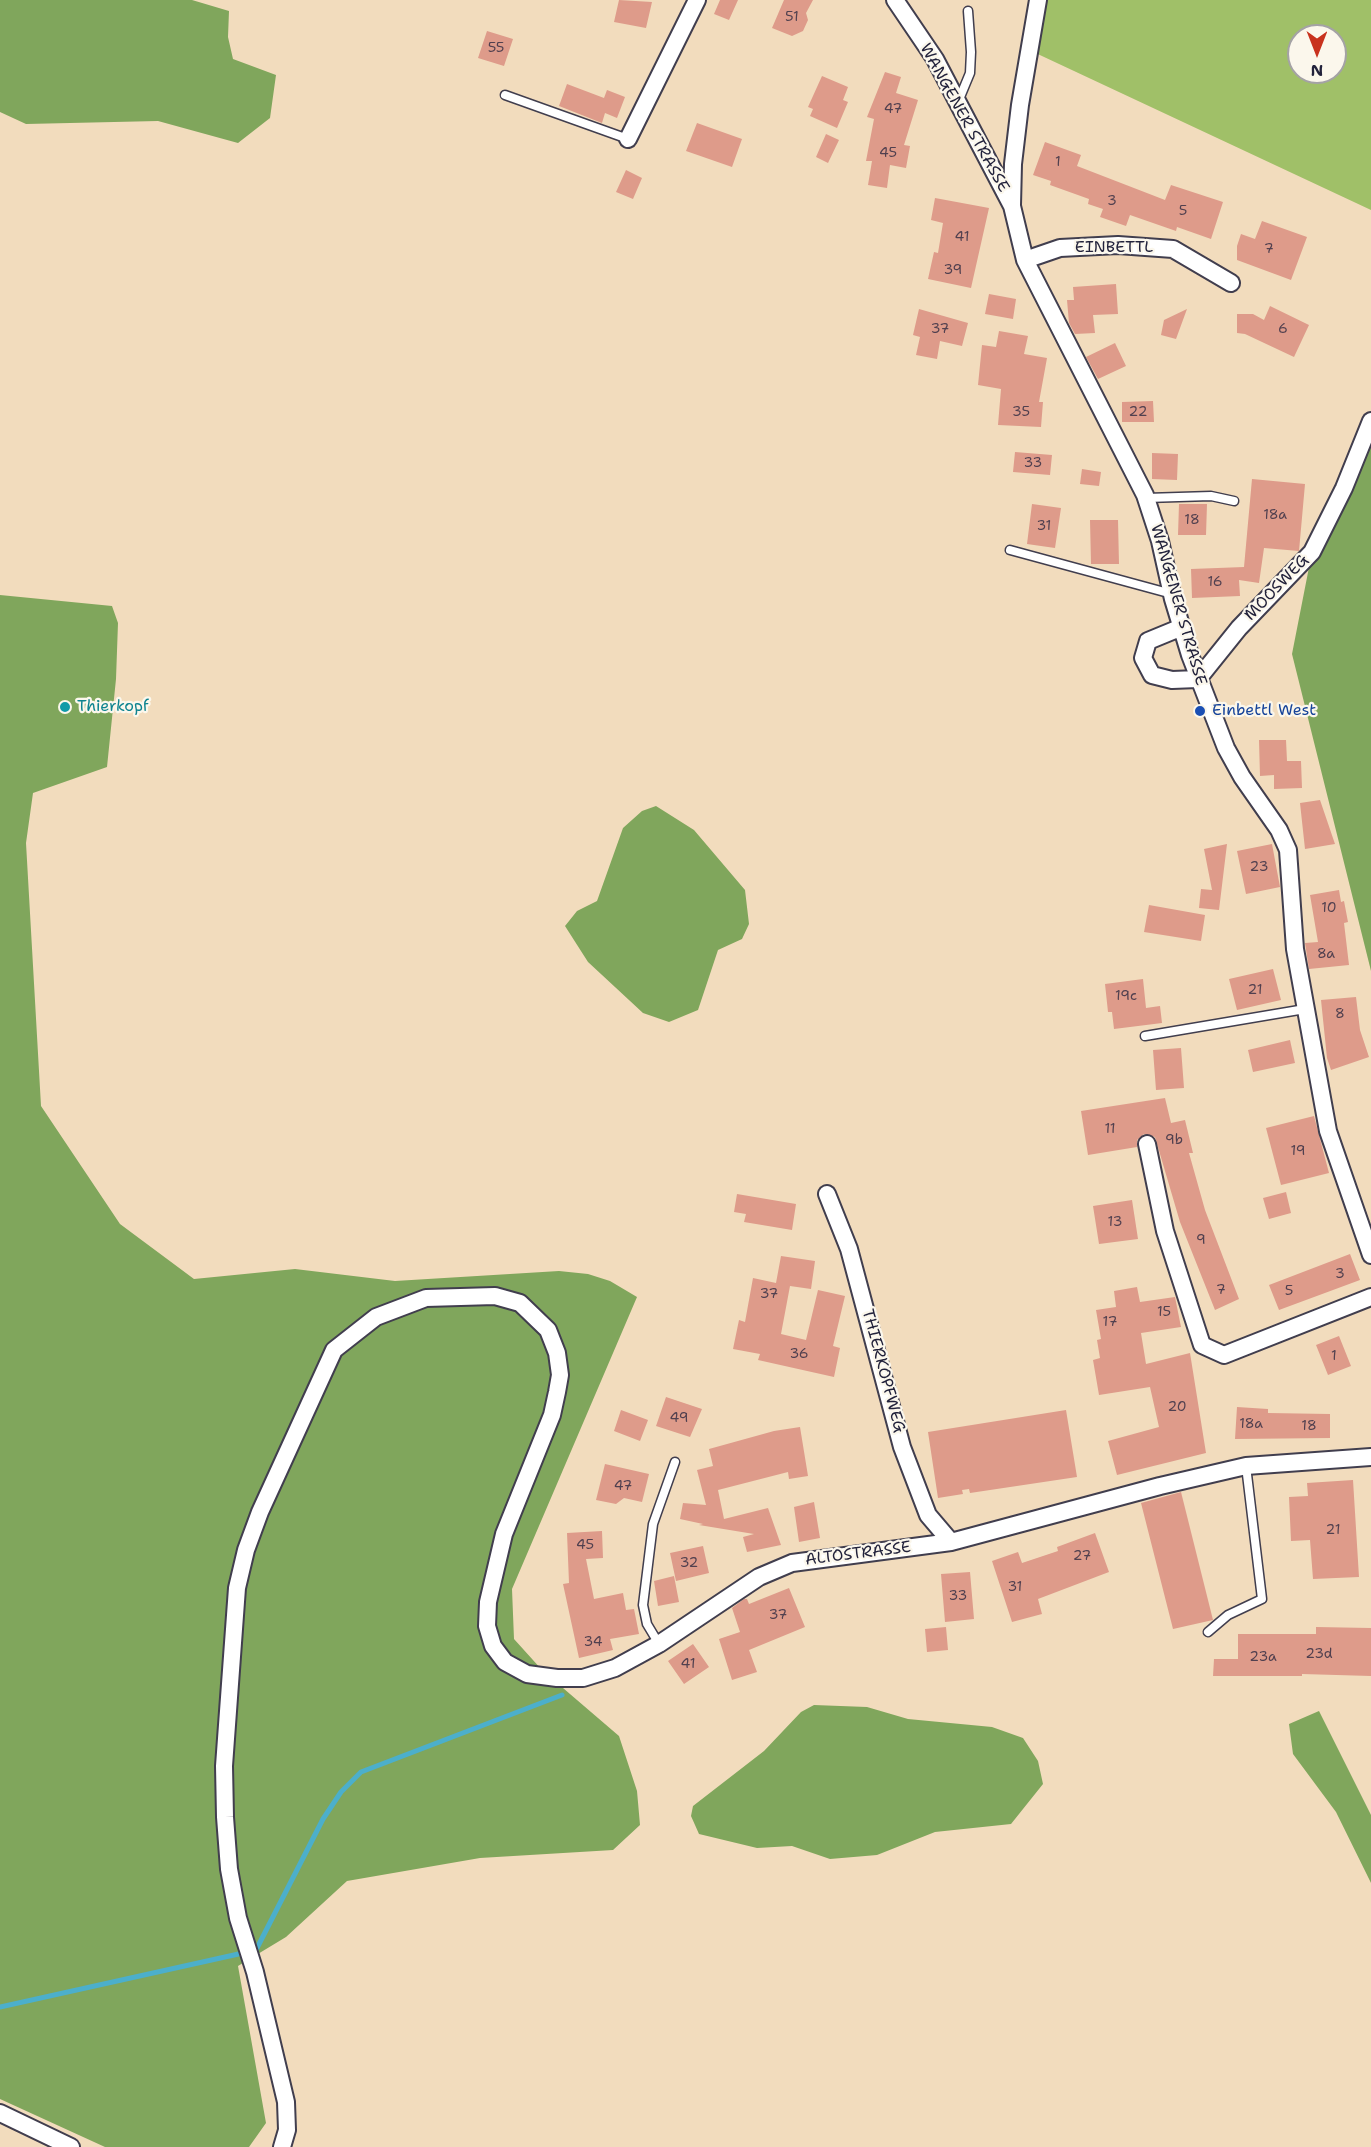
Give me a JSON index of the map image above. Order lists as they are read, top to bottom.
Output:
{
  "streets": {
    "street": [
      "WANGENER STRASSE",
      "EINBETTL",
      "MOOSWEG",
      "THIERKOPFWEG",
      "ALTOSTRASSE"
    ]
  },
  "crossings": [
    ["WANGENER STRASSE", "EINBETTL"],
    ["WANGENER STRASSE", "MOOSWEG"],
    ["THIERKOPFWEG", "ALTOSTRASSE"]
  ],
  "places": ["Thierkopf", "Einbettl West"],
  "house_numbers": [
    "51",
    "55",
    "47",
    "45",
    "1",
    "3",
    "5",
    "41",
    "7",
    "39",
    "37",
    "6",
    "35",
    "22",
    "33",
    "18a",
    "18",
    "31",
    "16",
    "23",
    "10",
    "8a",
    "21",
    "19c",
    "8",
    "11",
    "9b",
    "19",
    "13",
    "9",
    "3",
    "7",
    "5",
    "37",
    "15",
    "17",
    "36",
    "1",
    "20",
    "49",
    "18a",
    "18",
    "47",
    "21",
    "45",
    "27",
    "32",
    "31",
    "33",
    "37",
    "34",
    "23d",
    "23a",
    "41"
  ],
  "north": "bottom"
}
